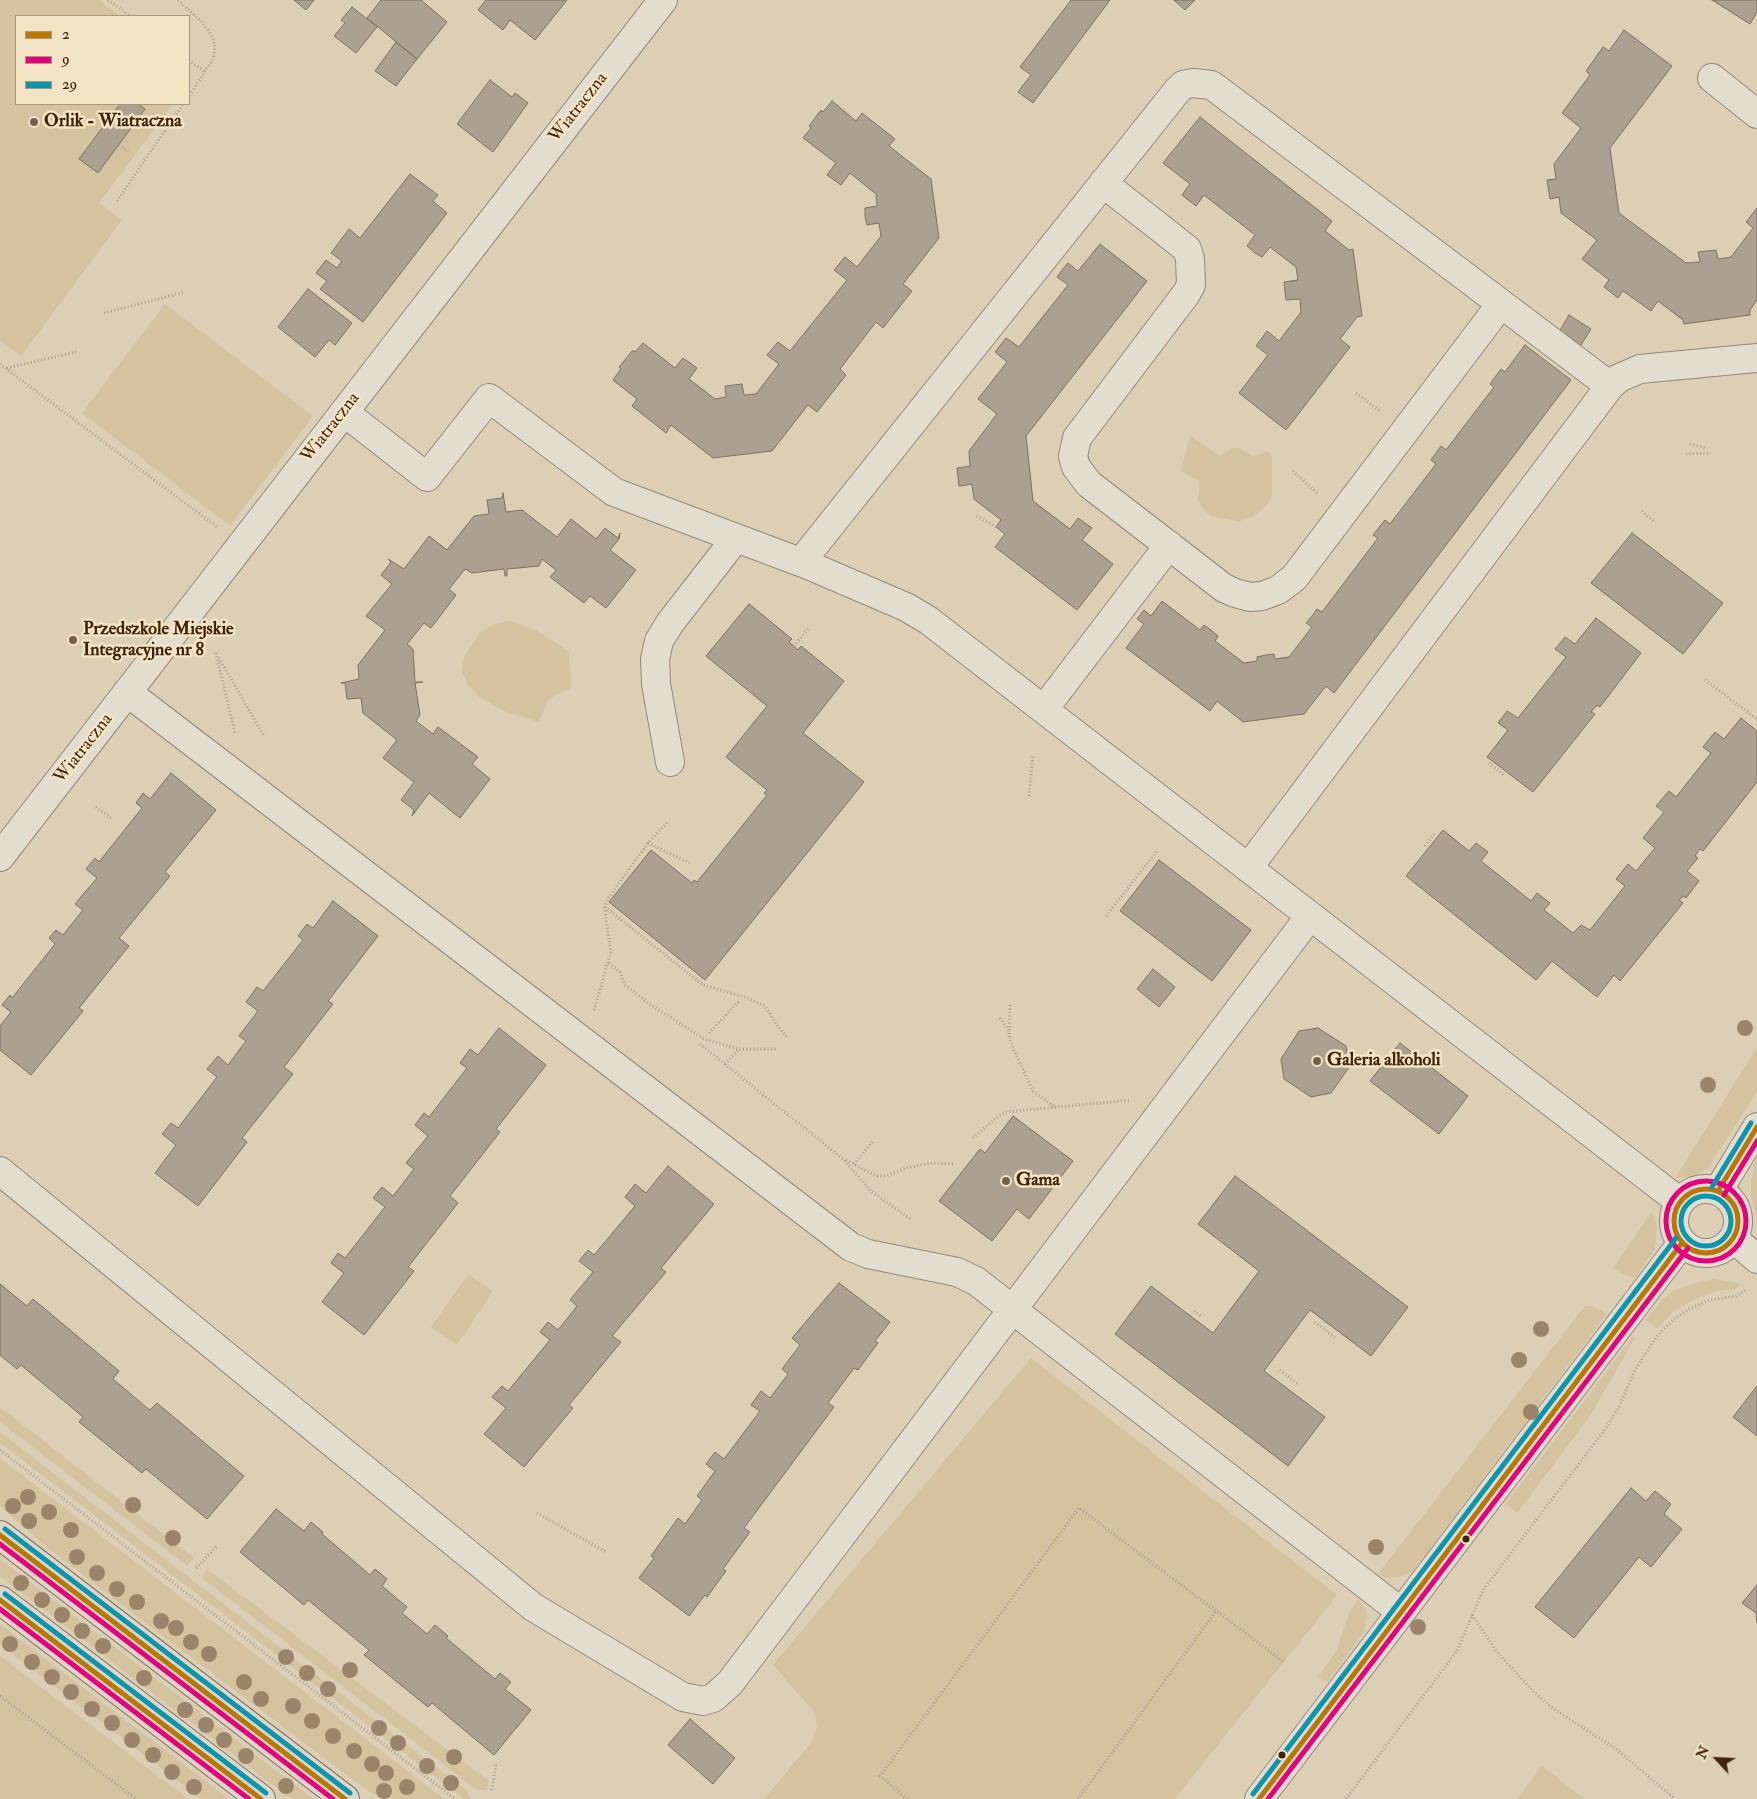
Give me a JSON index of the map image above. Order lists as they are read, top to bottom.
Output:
{
  "streets": {
    "street": ["Wiatraczna"]
  },
  "places": [
    "Orlik - Wiatraczna",
    "Przedszkole Miejskie Integracyjne nr 8",
    "Galeria alkoholi",
    "Gama"
  ],
  "lines": ["transit line 29", "transit line 2", "transit line 9"],
  "legend": ["2", "9", "29"],
  "north": "top left"
}
